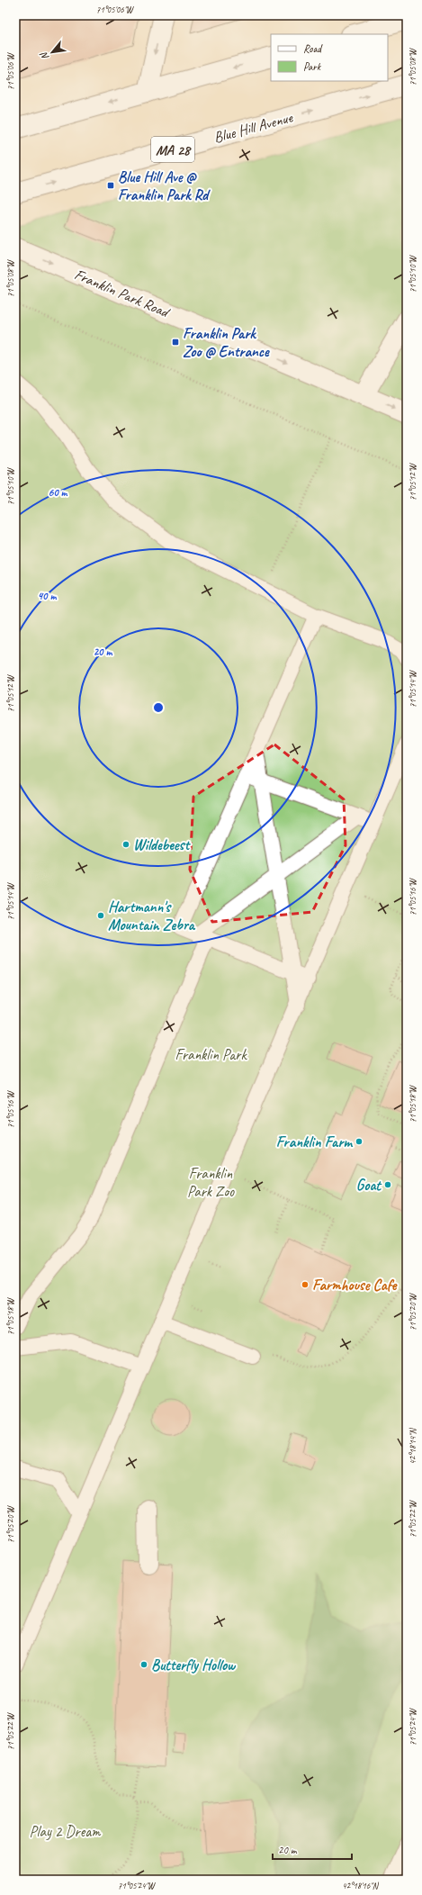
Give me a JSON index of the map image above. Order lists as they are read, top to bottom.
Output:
{
  "streets": {
    "main road": ["Blue Hill Avenue", "MA 28", "Franklin Park Road"]
  },
  "one_way": ["Franklin Park Road"],
  "parks": ["Franklin Park", "Franklin Park Zoo", "Play 2 Dream"],
  "places": {
    "transit": ["Blue Hill Ave @ Franklin Park Rd", "Franklin Park Zoo @ Entrance"],
    "other": [
      "Wildebeest",
      "Hartmann's Mountain Zebra",
      "Franklin Farm",
      "Goat",
      "Farmhouse Cafe",
      "Butterfly Hollow"
    ]
  },
  "legend": ["Road", "Park"],
  "scale_bar": "20 m",
  "north": "bottom left",
  "coordinates": [
    "71°05'06\"W",
    "71°05'08\"W",
    "71°05'10\"W",
    "71°05'12\"W",
    "71°05'14\"W",
    "71°05'16\"W",
    "71°05'18\"W",
    "71°05'20\"W",
    "42°18'14\"N",
    "71°05'22\"W",
    "71°05'24\"W",
    "42°18'16\"N"
  ],
  "rings": ["60 m", "40 m", "20 m"]
}
